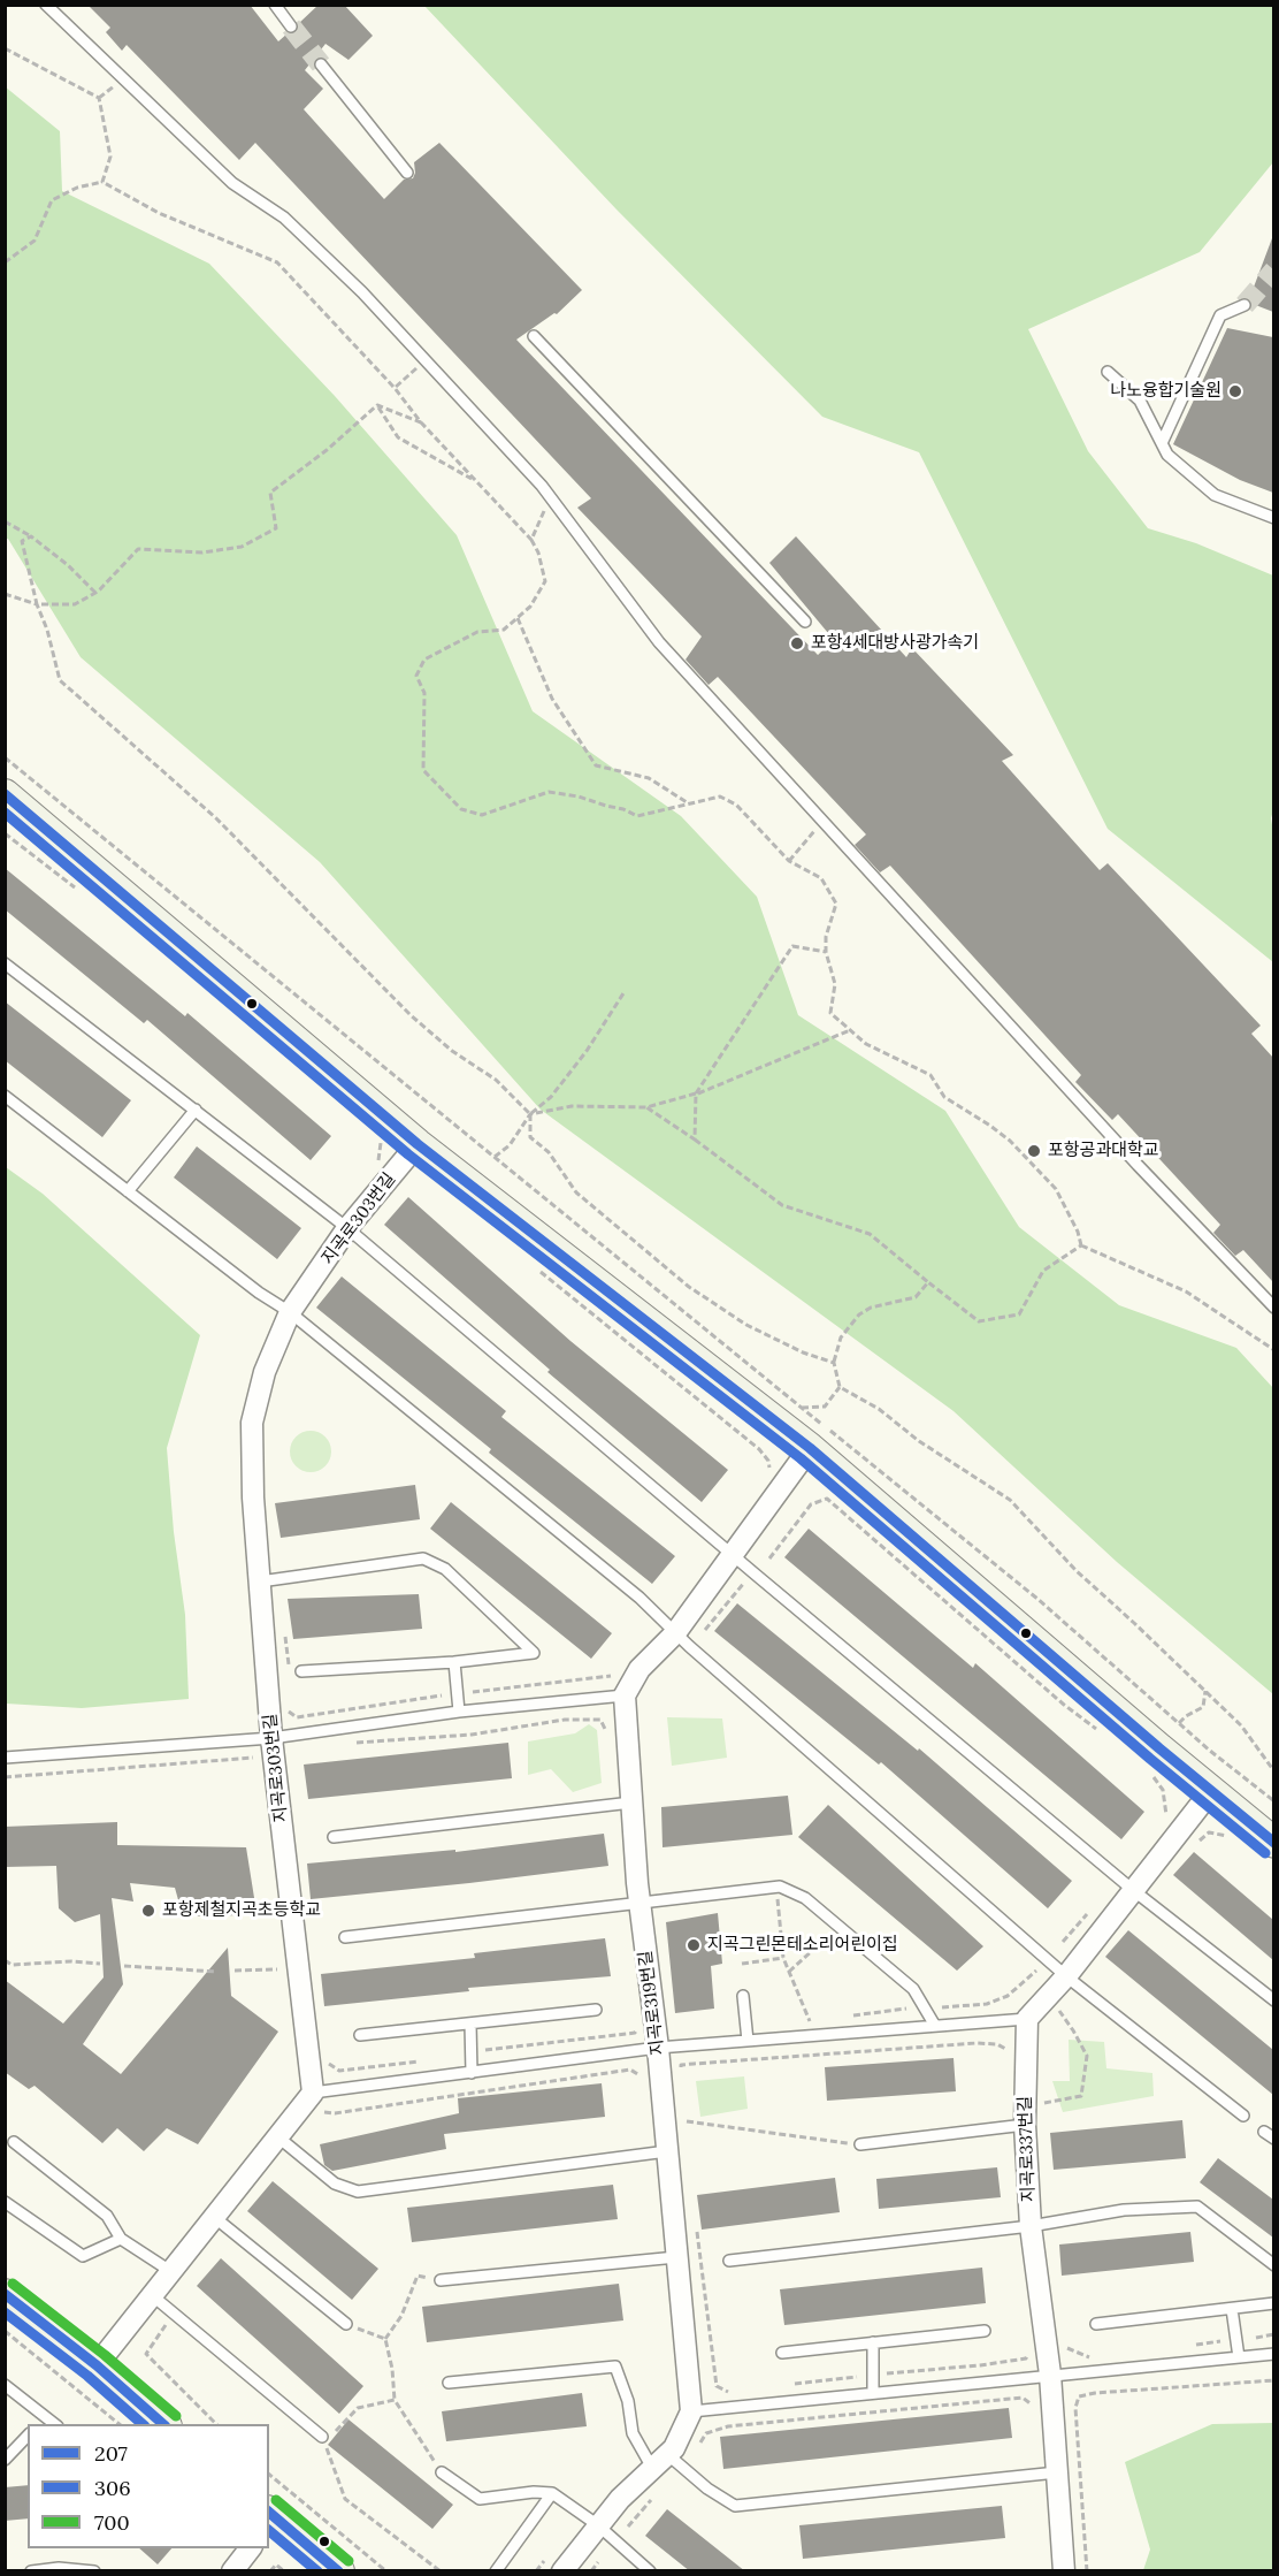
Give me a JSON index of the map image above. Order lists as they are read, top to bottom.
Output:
{
  "streets": {
    "street": ["지곡로303번길", "지곡로319번길", "지곡로337번길"]
  },
  "places": [
    "나노융합기술원",
    "포항4세대방사광가속기",
    "포항공과대학교",
    "포항제철지곡초등학교",
    "지곡그린몬테소리어린이집"
  ],
  "lines": ["transit line 207", "transit line 306", "transit line 700"],
  "legend": ["207", "306", "700"]
}
